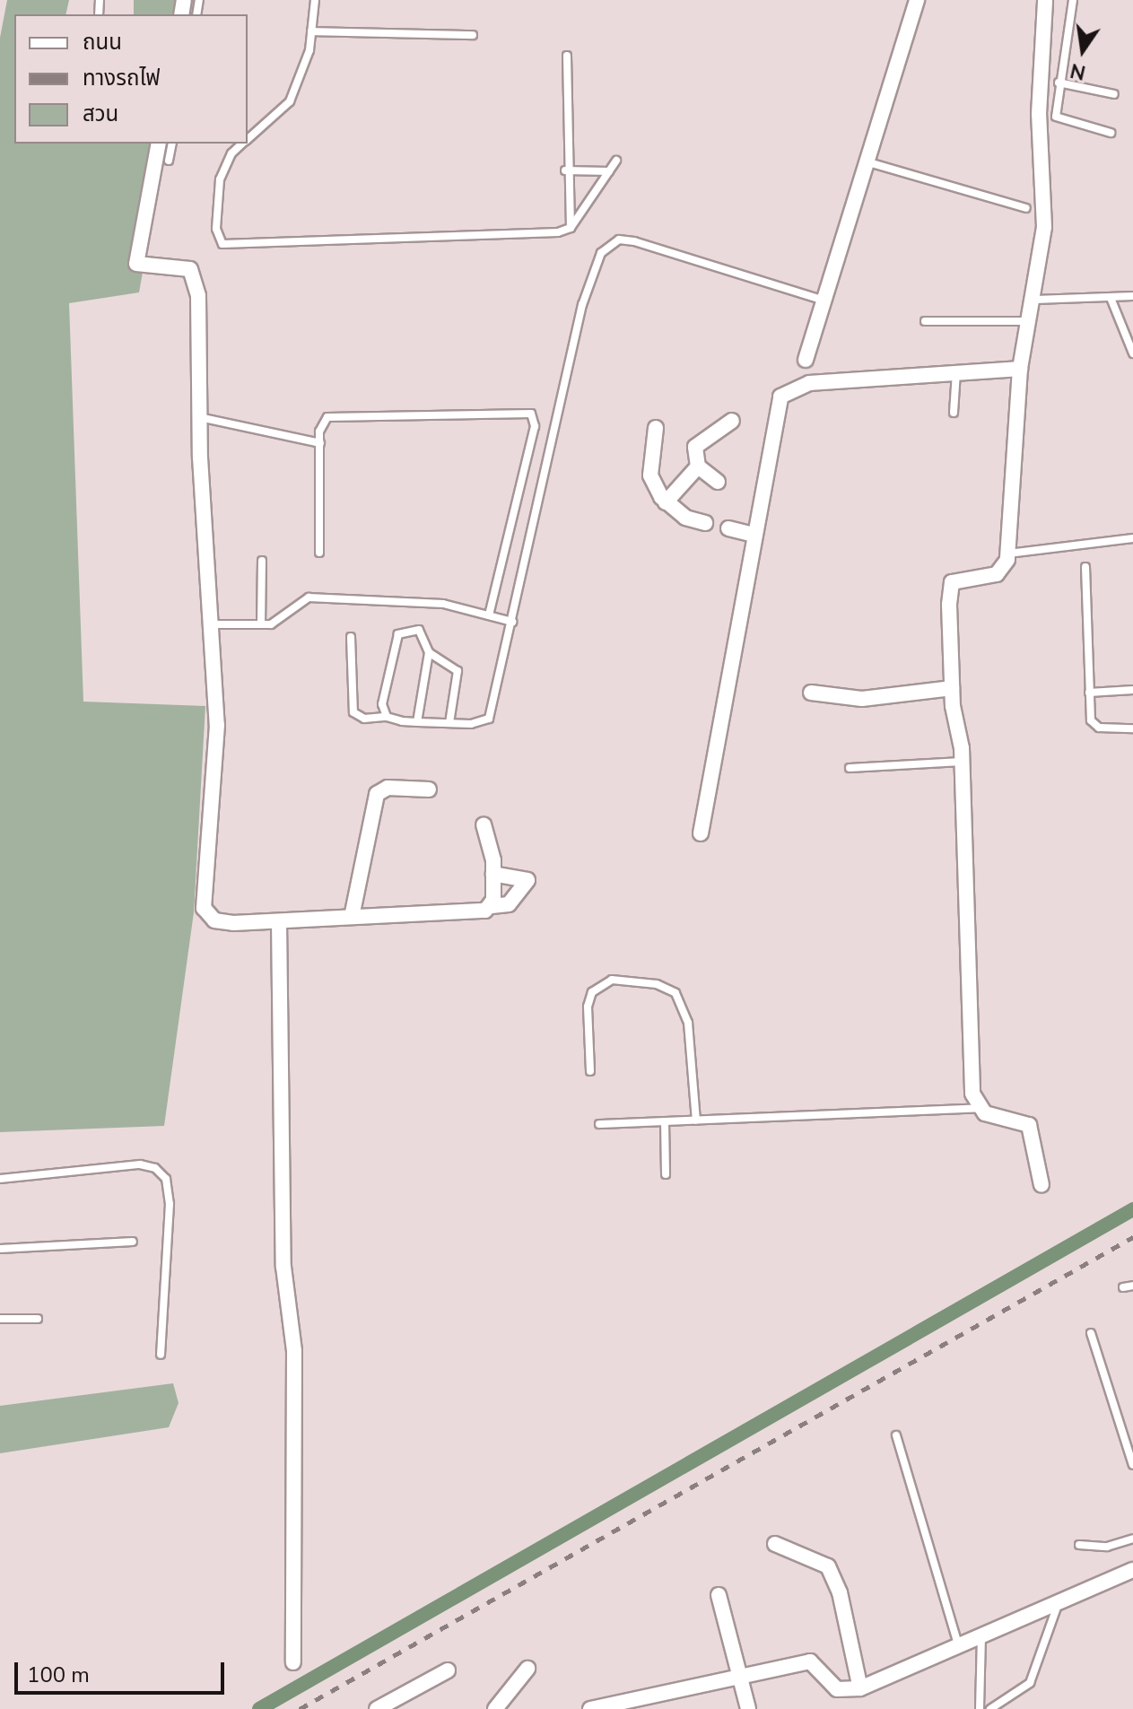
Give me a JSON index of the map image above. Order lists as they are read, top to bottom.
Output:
{
  "legend": ["ถนน", "ทางรถไฟ", "สวน"],
  "scale_bar": "100 m",
  "north": "bottom"
}
